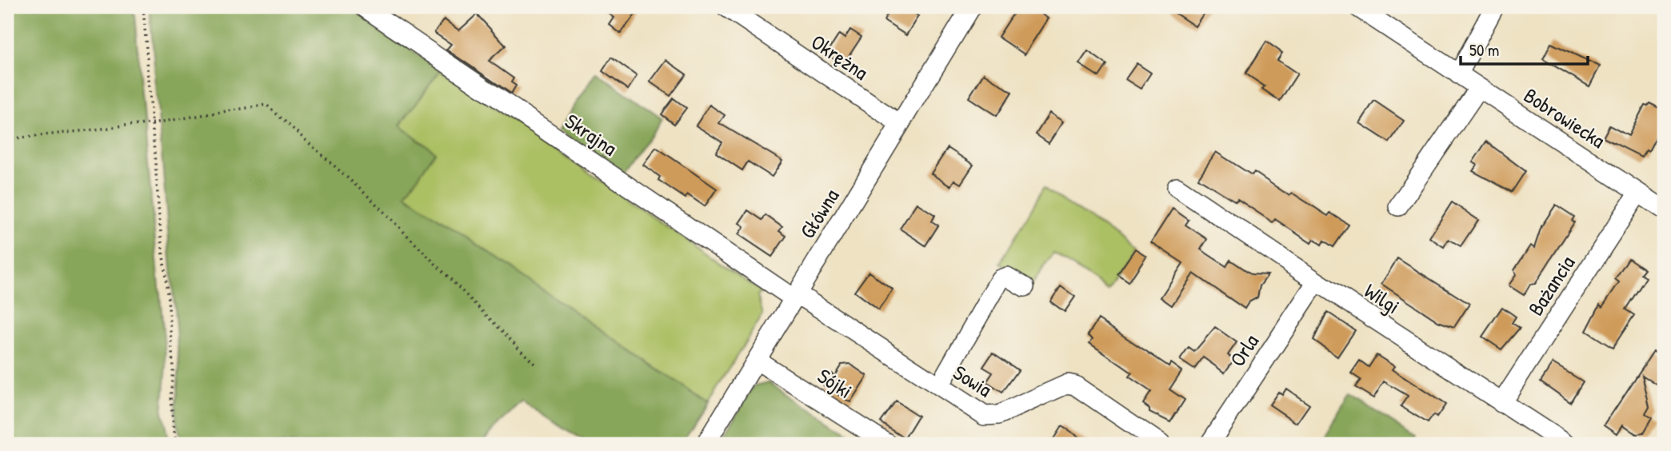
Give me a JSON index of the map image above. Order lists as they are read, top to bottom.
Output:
{
  "streets": {
    "street": [
      "Okrężna",
      "Bobrowiecka",
      "Skrajna",
      "Główna",
      "Bażancia",
      "Wilgi",
      "Orla",
      "Sowia",
      "Sójki"
    ]
  },
  "crossings": [
    ["Okrężna", "Główna"],
    ["Bobrowiecka", "Bażancia"],
    ["Skrajna", "Główna"],
    ["Skrajna", "Sowia"],
    ["Główna", "Sowia"],
    ["Główna", "Sójki"],
    ["Bażancia", "Wilgi"],
    ["Wilgi", "Orla"]
  ],
  "scale_bar": "50 m"
}
